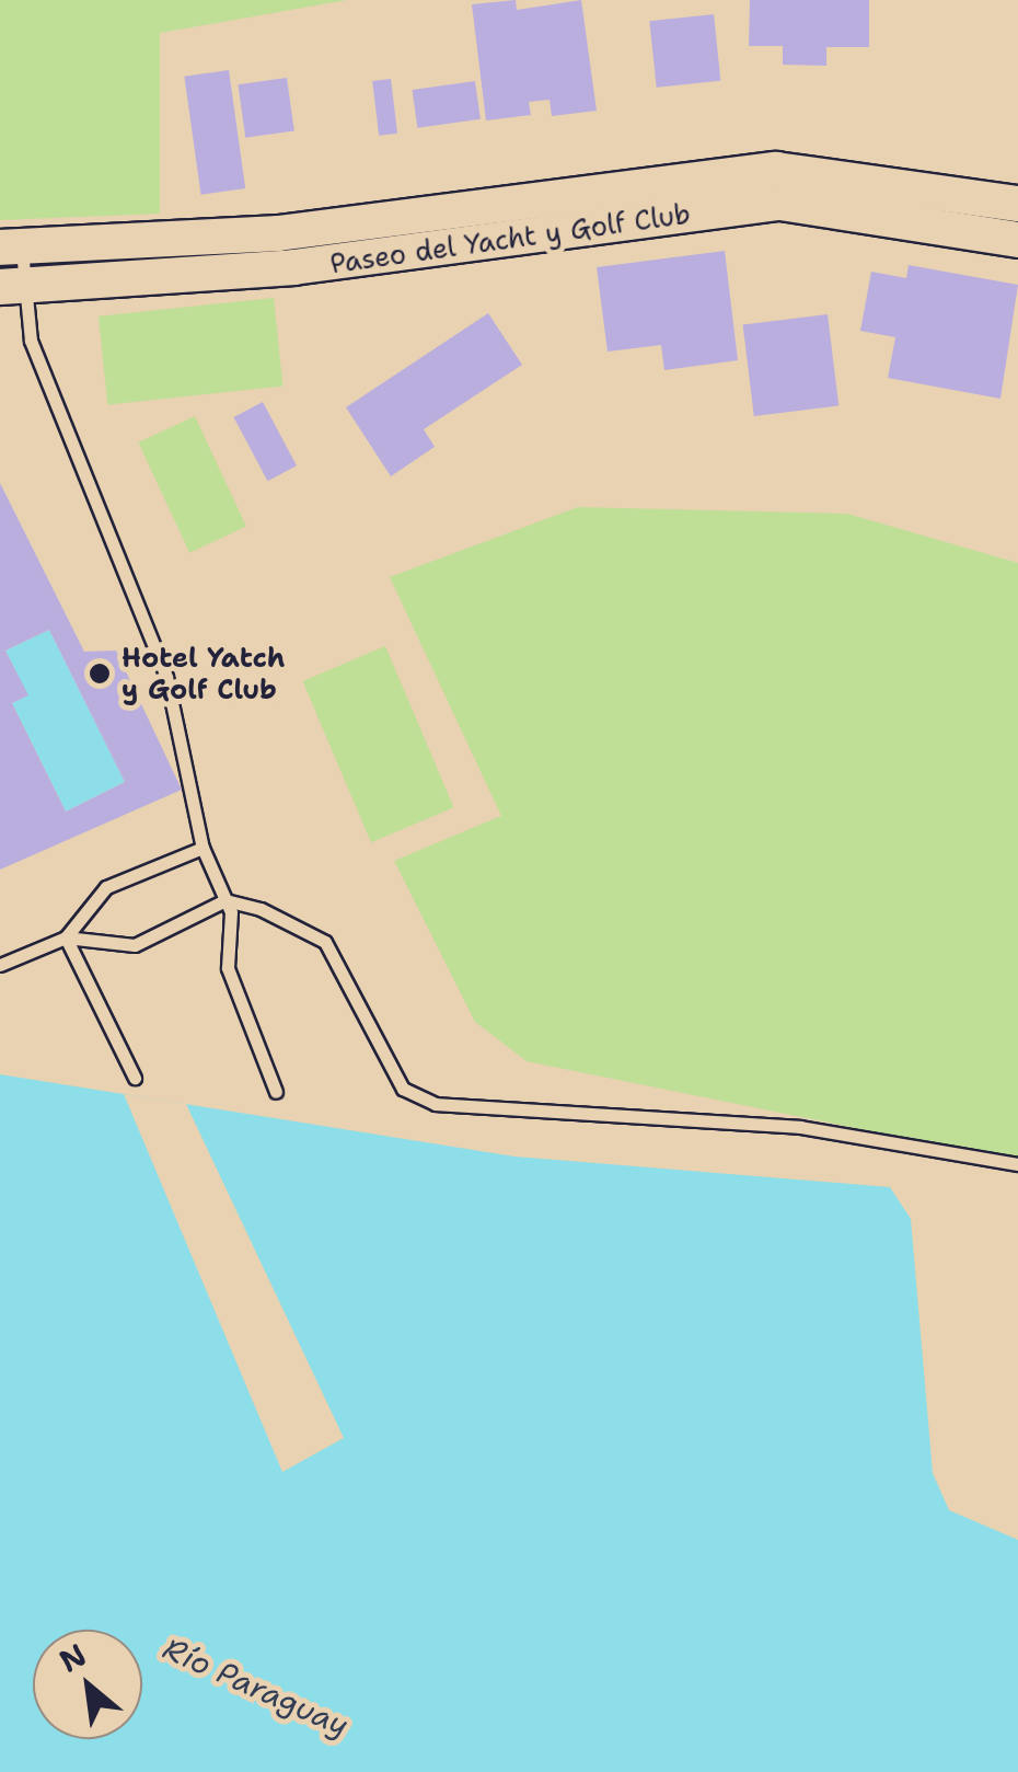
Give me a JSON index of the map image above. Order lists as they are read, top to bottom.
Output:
{
  "streets": {
    "main road": ["Paseo del Yacht y Golf Club"]
  },
  "water": ["Río Paraguay"],
  "places": ["Hotel Yatch y Golf Club"],
  "north": "top left"
}
